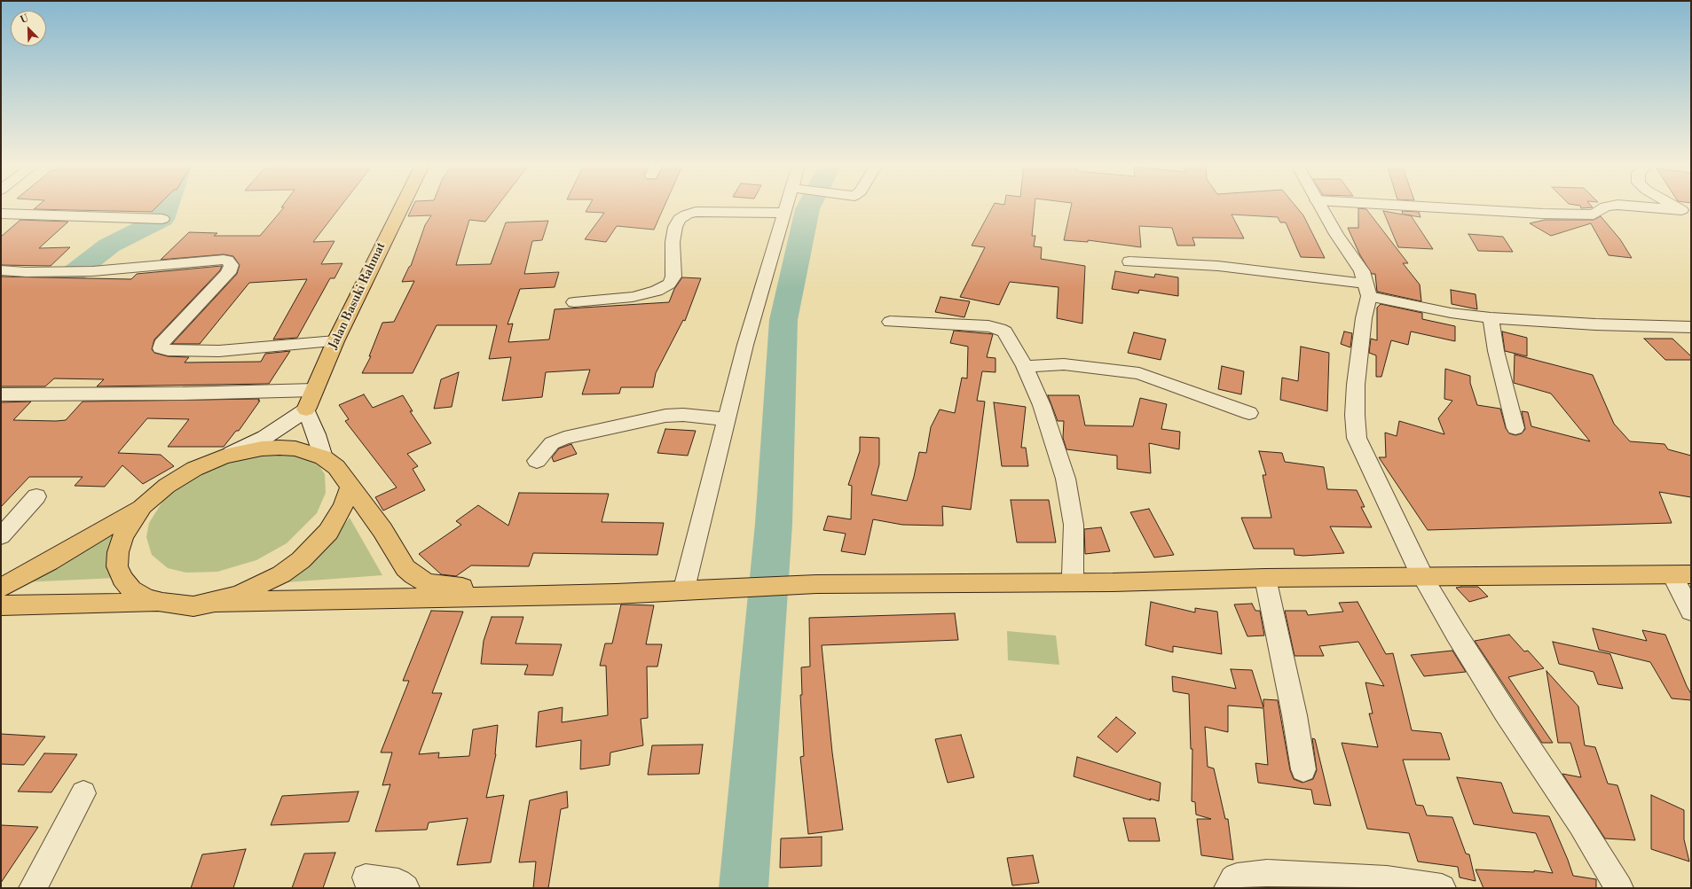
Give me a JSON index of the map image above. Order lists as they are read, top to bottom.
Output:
{
  "streets": {
    "main road": ["Jalan Basuki Rahmat"]
  },
  "north": "top left"
}
